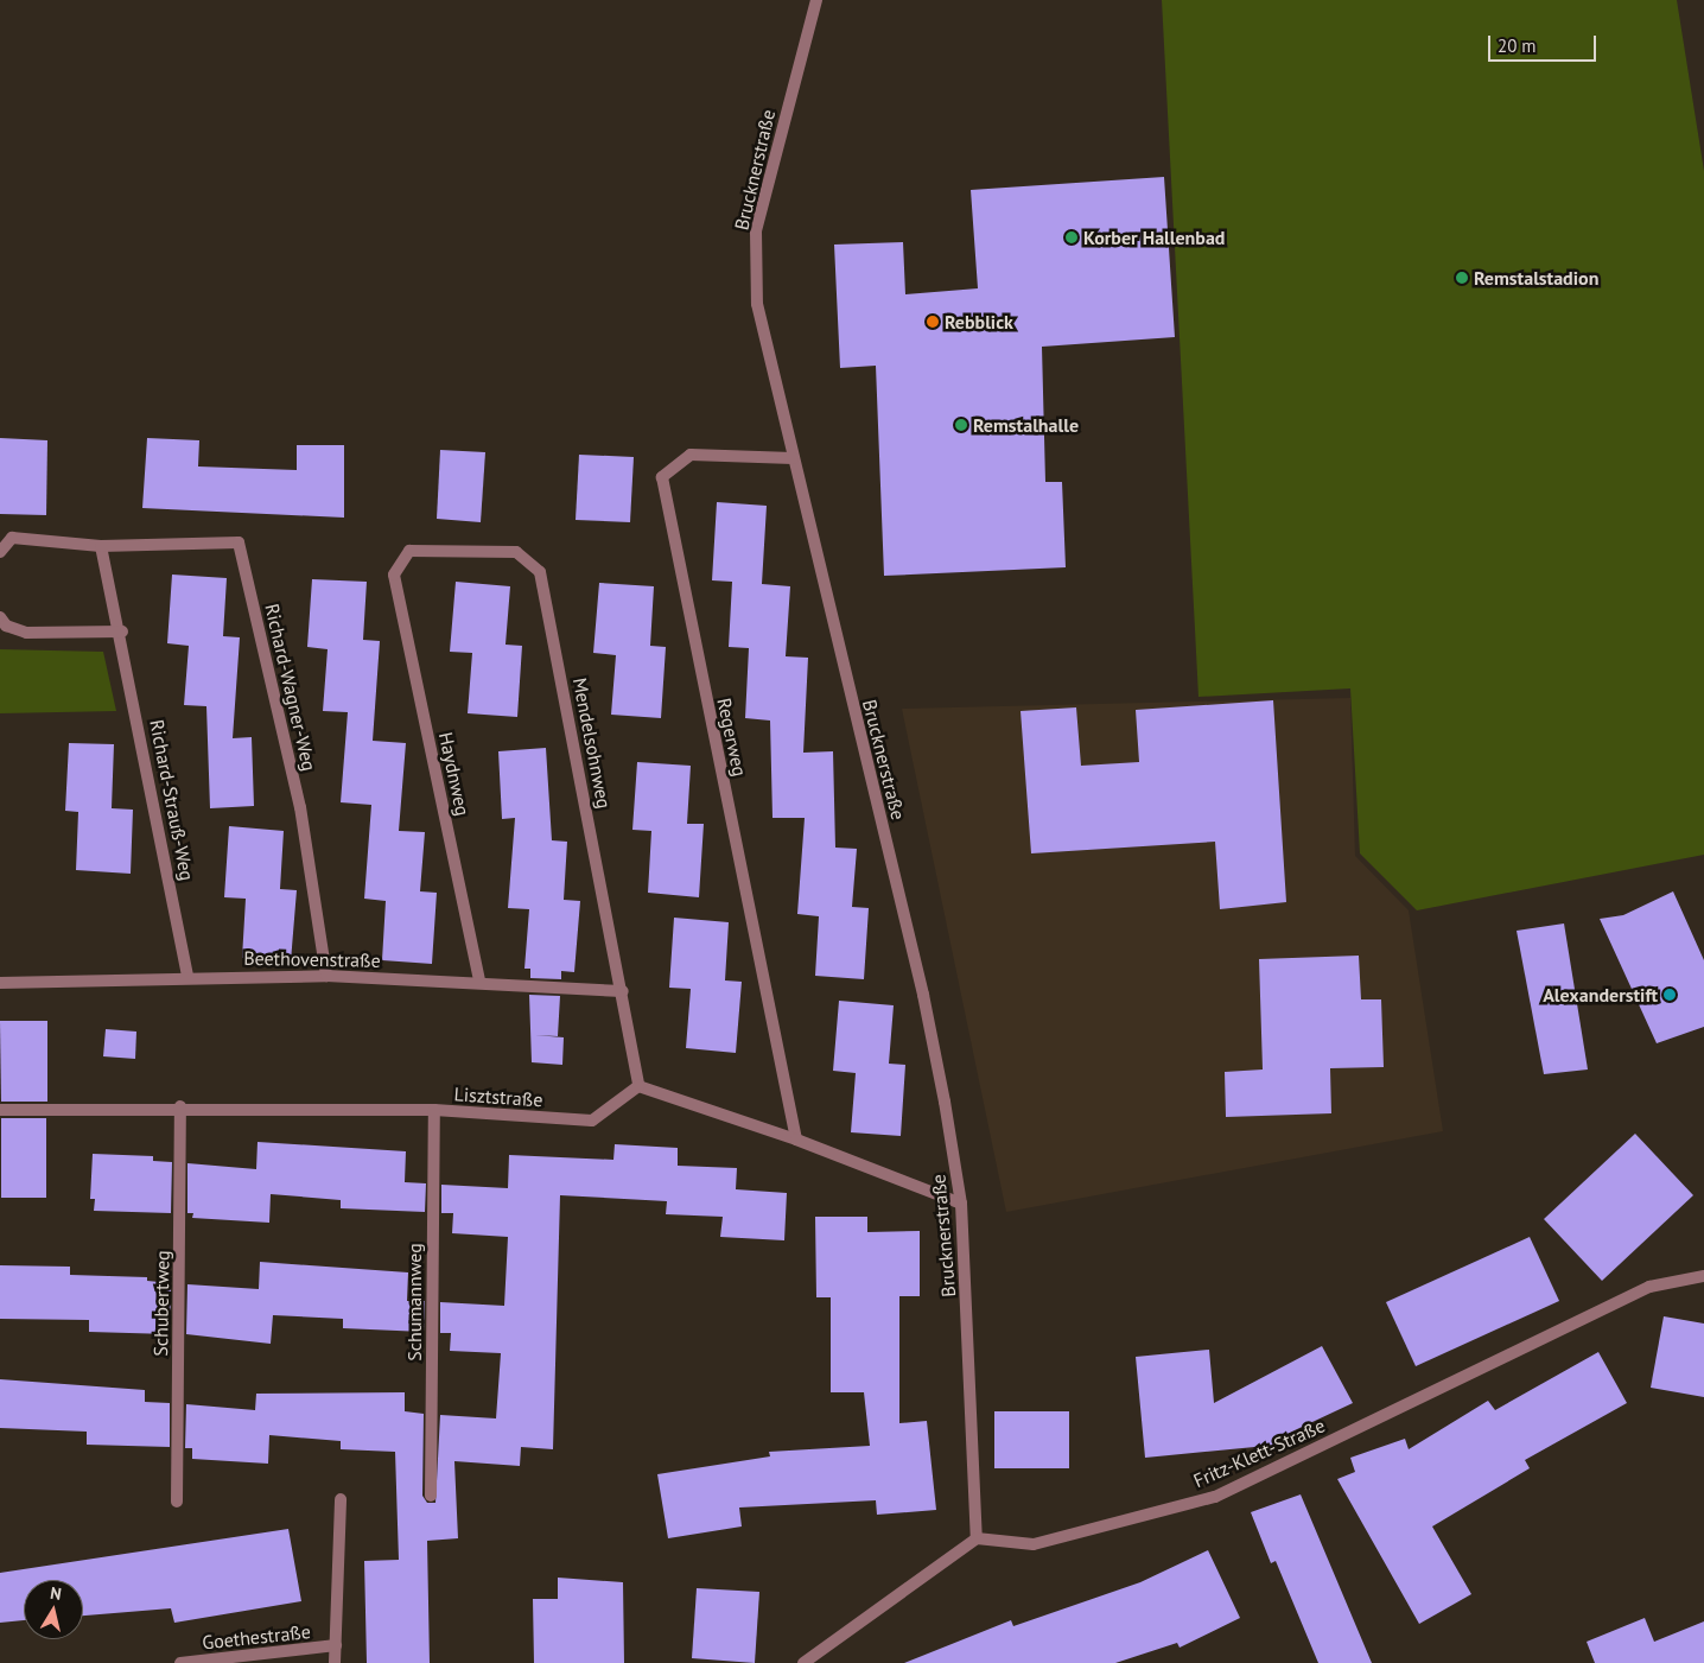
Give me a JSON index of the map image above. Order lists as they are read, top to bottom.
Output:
{
  "streets": {
    "street": [
      "Brucknerstraße",
      "Richard-Wagner-Weg",
      "Regerweg",
      "Mendelsohnweg",
      "Haydnweg",
      "Richard-Strauß-Weg",
      "Beethovenstraße",
      "Lisztstraße",
      "Schumannweg",
      "Schubertweg",
      "Fritz-Klett-Straße",
      "Goethestraße"
    ]
  },
  "crossings": [
    ["Brucknerstraße", "Regerweg"],
    ["Brucknerstraße", "Fritz-Klett-Straße"],
    ["Richard-Wagner-Weg", "Richard-Strauß-Weg"],
    ["Richard-Wagner-Weg", "Beethovenstraße"],
    ["Mendelsohnweg", "Haydnweg"],
    ["Mendelsohnweg", "Beethovenstraße"],
    ["Mendelsohnweg", "Lisztstraße"],
    ["Haydnweg", "Beethovenstraße"],
    ["Richard-Strauß-Weg", "Beethovenstraße"],
    ["Lisztstraße", "Schumannweg"],
    ["Lisztstraße", "Schubertweg"]
  ],
  "places": [
    "Korber Hallenbad",
    "Remstalstadion",
    "Rebblick",
    "Remstalhalle",
    "Alexanderstift"
  ],
  "scale_bar": "20 m",
  "north": "top"
}
